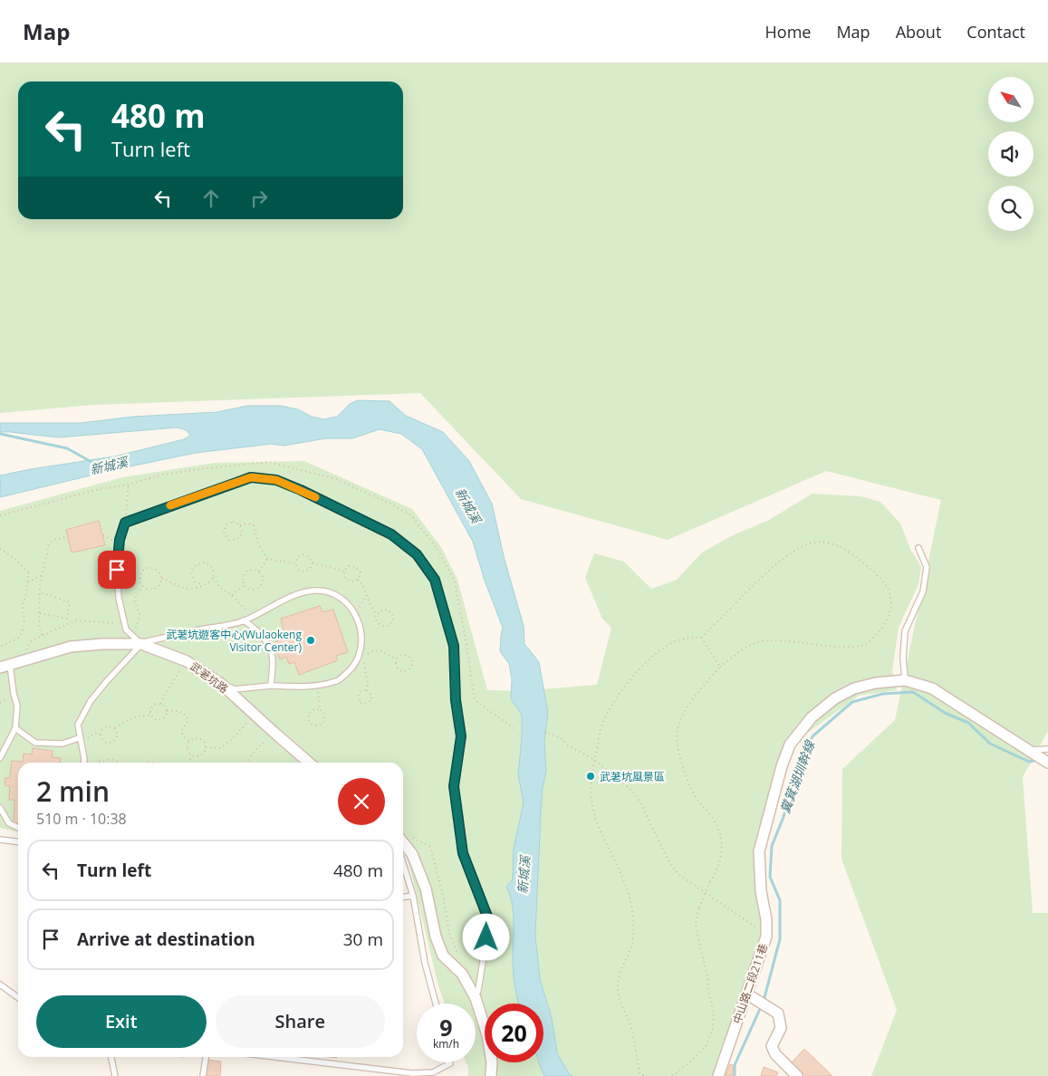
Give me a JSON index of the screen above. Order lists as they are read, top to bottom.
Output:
{
  "streets": {
    "street": ["武荖坑路", "中山路二段211巷"]
  },
  "water": ["新城溪", "糞箕湖圳幹線"],
  "places": ["武荖坑遊客中心(Wulaokeng Visitor Center)", "武荖坑風景區"],
  "north": "top left",
  "page": {
    "header": "Map",
    "nav": [
      "Home",
      "Map",
      "About",
      "Contact"
    ],
    "turn": ["480 m", "Turn left"],
    "heading": ["2 min", "510 m · 10:38"],
    "list": [
      {
        "name": "Turn left",
        "value": "480 m"
      },
      {
        "name": "Arrive at destination",
        "value": "30 m"
      }
    ],
    "buttons": ["Exit", "Share"],
    "speed": "9 km/h",
    "limit": "20"
  }
}
